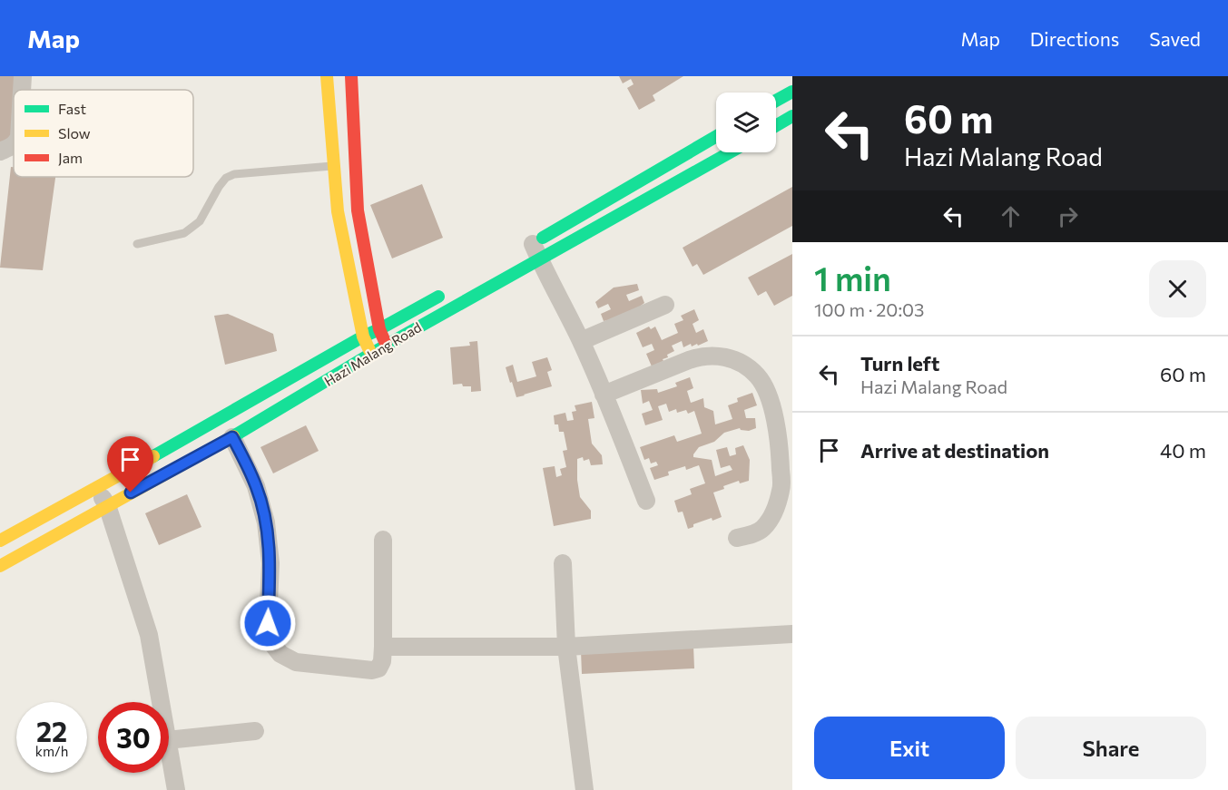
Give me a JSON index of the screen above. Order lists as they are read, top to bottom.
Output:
{
  "streets": {
    "main road": ["Hazi Malang Road"]
  },
  "legend": ["Fast", "Slow", "Jam"],
  "page": {
    "header": "Map",
    "nav": ["Map", "Directions", "Saved"],
    "turn": ["60 m", "Hazi Malang Road"],
    "heading": ["1 min", "100 m · 20:03"],
    "list": [
      {
        "name": "Turn left",
        "note": "Hazi Malang Road",
        "value": "60 m"
      },
      {
        "name": "Arrive at destination",
        "value": "40 m"
      }
    ],
    "speed": "22 km/h",
    "limit": "30",
    "buttons": ["Exit", "Share"]
  }
}
